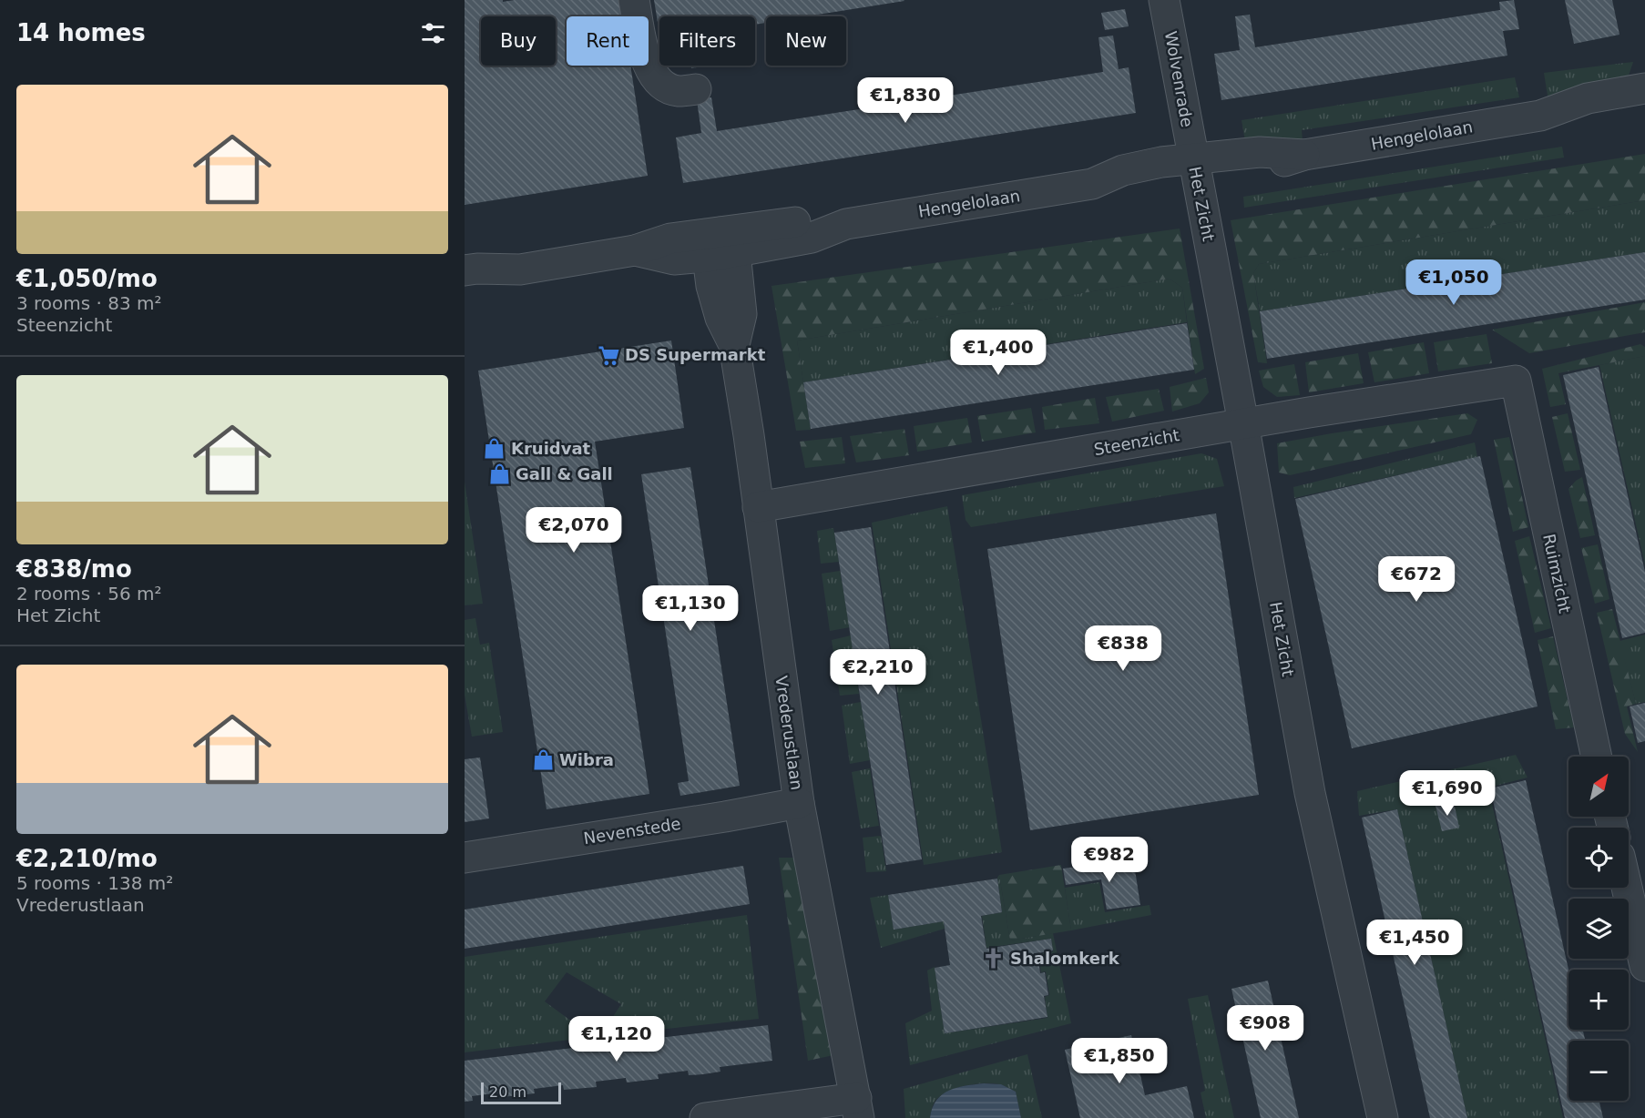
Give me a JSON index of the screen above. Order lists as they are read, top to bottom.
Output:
{
  "streets": {
    "street": [
      "Wolvenrade",
      "Hengelolaan",
      "Het Zicht",
      "Steenzicht",
      "Ruimzicht",
      "Vrederustlaan",
      "Nevenstede"
    ]
  },
  "crossings": [
    ["Wolvenrade", "Hengelolaan"],
    ["Wolvenrade", "Het Zicht"],
    ["Hengelolaan", "Het Zicht"],
    ["Hengelolaan", "Vrederustlaan"],
    ["Het Zicht", "Steenzicht"],
    ["Steenzicht", "Ruimzicht"],
    ["Steenzicht", "Vrederustlaan"],
    ["Vrederustlaan", "Nevenstede"]
  ],
  "places": {
    "supermarket": ["DS Supermarkt"],
    "shop": ["Kruidvat", "Gall & Gall", "Wibra"],
    "church": ["Shalomkerk"]
  },
  "scale_bar": "20 m",
  "north": "top right",
  "page": {
    "heading": "14 homes",
    "chip": [
      "Buy",
      "Rent",
      "Filters",
      "New"
    ],
    "list": [
      {
        "name": "€1,050/mo",
        "note": "3 rooms · 83 m² · Steenzicht"
      },
      {
        "name": "€838/mo",
        "note": "2 rooms · 56 m² · Het Zicht"
      },
      {
        "name": "€2,210/mo",
        "note": "5 rooms · 138 m² · Vrederustlaan"
      }
    ],
    "price": [
      "€1,830",
      "€1,050",
      "€1,400",
      "€2,070",
      "€672",
      "€1,130",
      "€838",
      "€2,210",
      "€1,690",
      "€982",
      "€1,450",
      "€908",
      "€1,120",
      "€1,850"
    ],
    "map_buttons": ["+", "−"],
    "scale": "20 m"
  }
}
